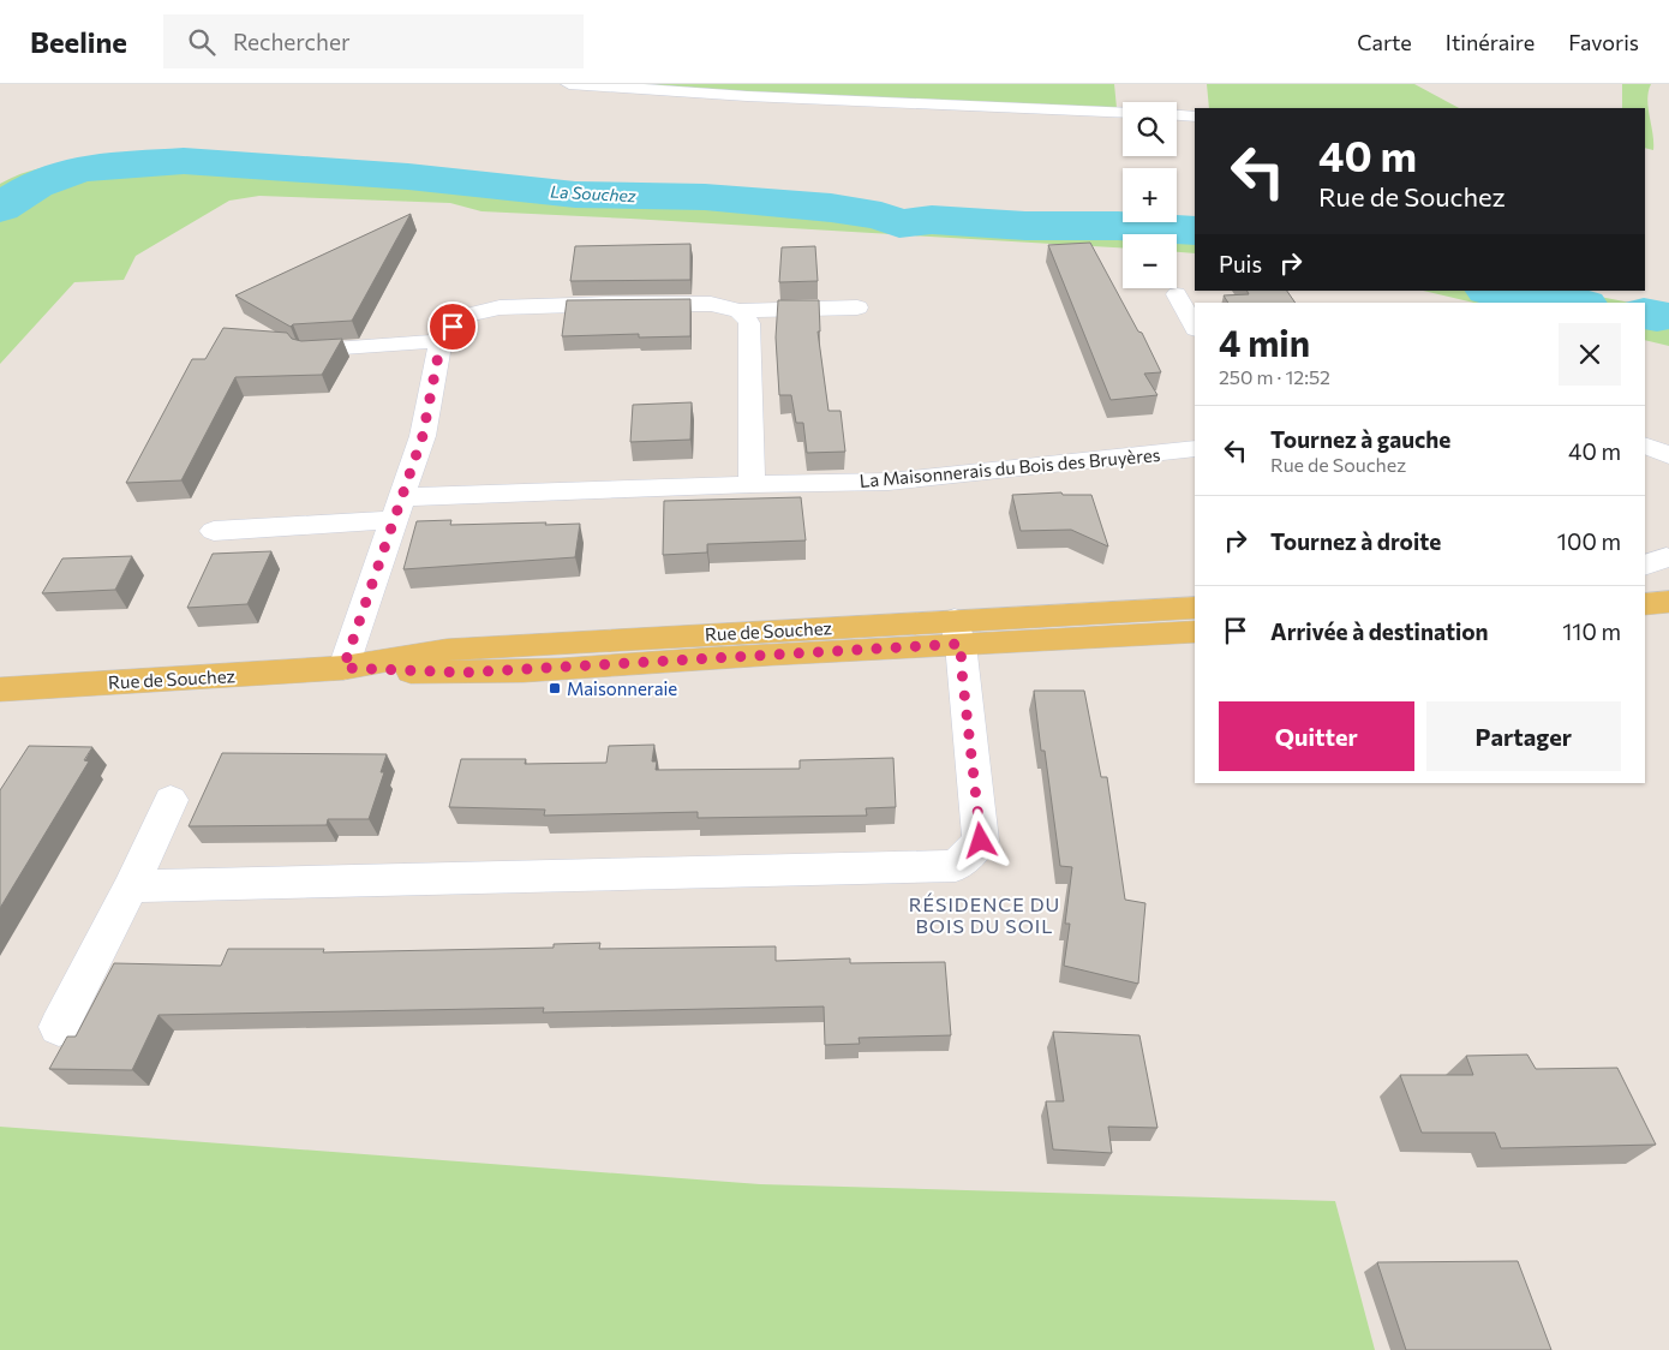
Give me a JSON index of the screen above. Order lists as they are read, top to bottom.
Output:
{
  "streets": {
    "main road": ["Rue de Souchez"],
    "street": ["La Maisonnerais du Bois des Bruyères"]
  },
  "districts": ["RÉSIDENCE DU BOIS DU SOIL"],
  "water": ["La Souchez"],
  "places": {
    "transit": ["Maisonneraie"]
  },
  "page": {
    "header": "Beeline",
    "search": "Rechercher",
    "nav": ["Carte", "Itinéraire", "Favoris"],
    "map_buttons": ["+", "−"],
    "turn": ["40 m", "Rue de Souchez"],
    "then": "Puis",
    "heading": ["4 min", "250 m · 12:52"],
    "list": [
      {
        "name": "Tournez à gauche",
        "note": "Rue de Souchez",
        "value": "40 m"
      },
      {
        "name": "Tournez à droite",
        "value": "100 m"
      },
      {
        "name": "Arrivée à destination",
        "value": "110 m"
      }
    ],
    "buttons": ["Quitter", "Partager"]
  }
}
